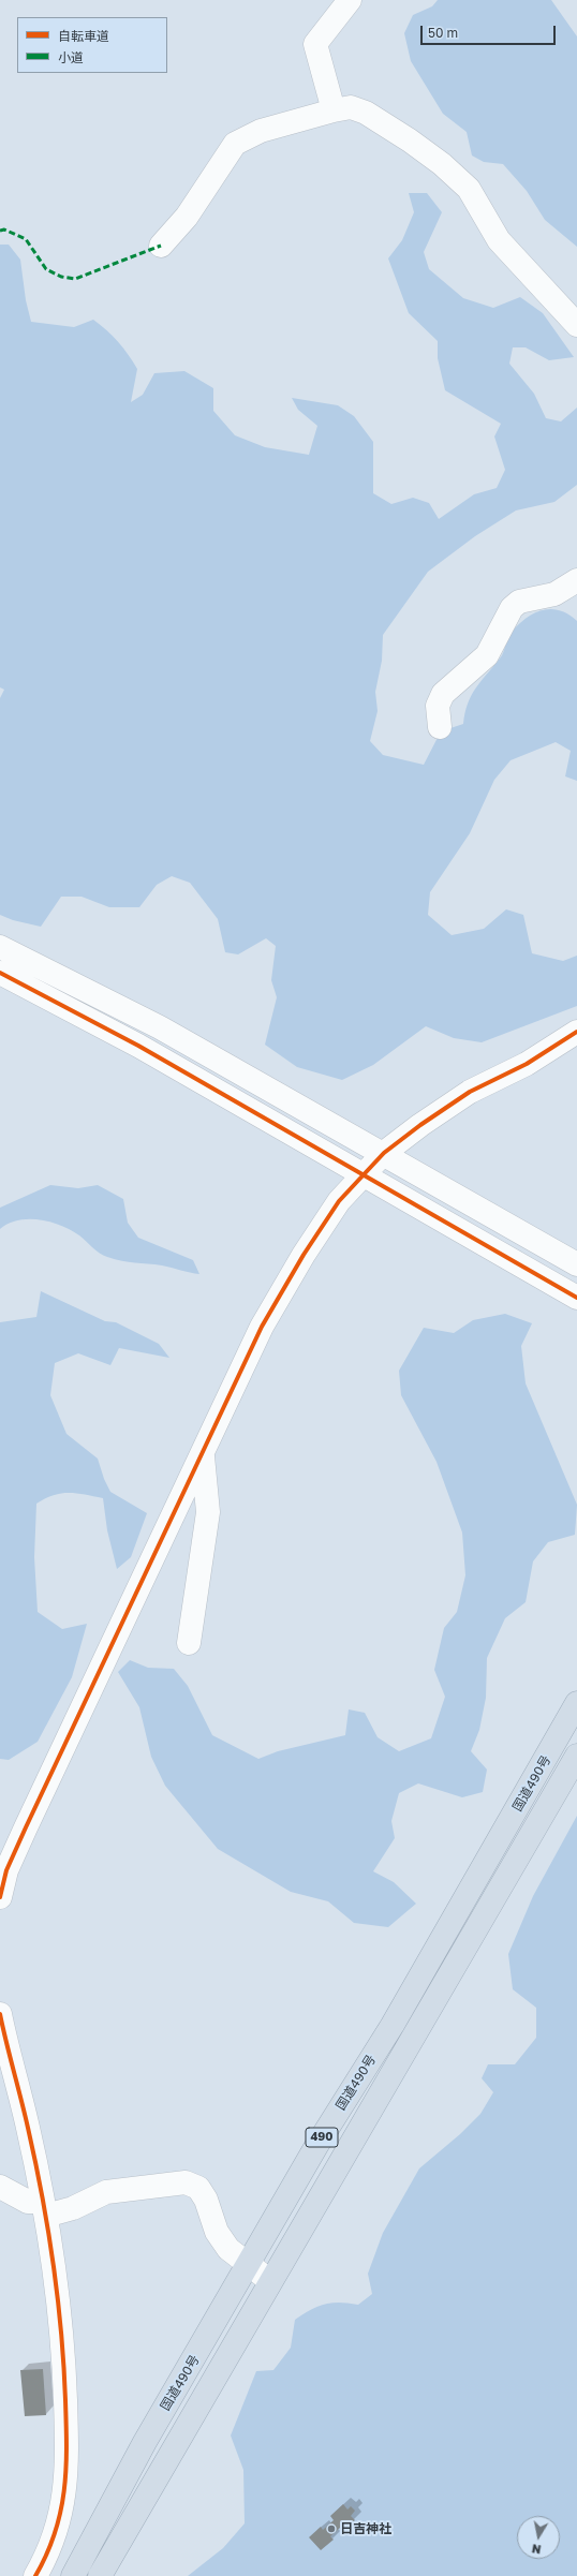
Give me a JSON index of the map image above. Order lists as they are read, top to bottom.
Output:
{
  "streets": {
    "highway": ["国道490号", "490"]
  },
  "places": ["日吉神社"],
  "legend": ["自転車道", "小道"],
  "scale_bar": "50 m",
  "north": "bottom"
}
